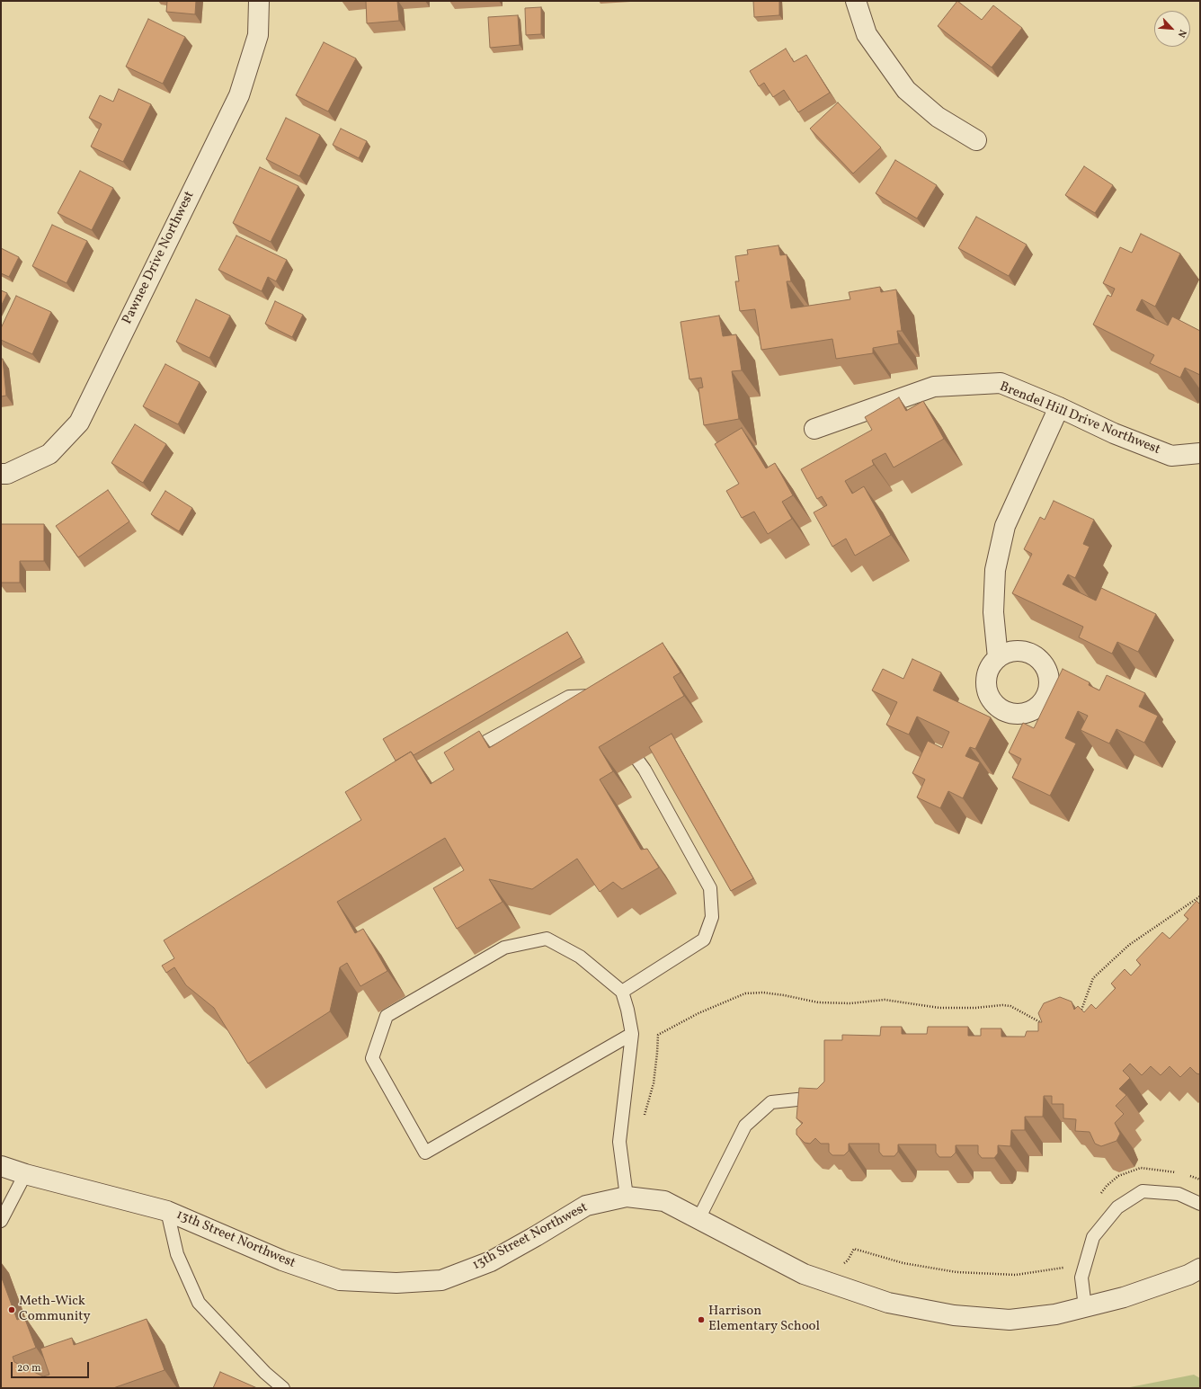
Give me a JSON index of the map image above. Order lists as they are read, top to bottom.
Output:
{
  "streets": {
    "street": ["Pawnee Drive Northwest", "Brendel Hill Drive Northwest", "13th Street Northwest"]
  },
  "places": ["Meth-Wick Community", "Harrison Elementary School"],
  "scale_bar": "20 m",
  "north": "bottom right"
}
